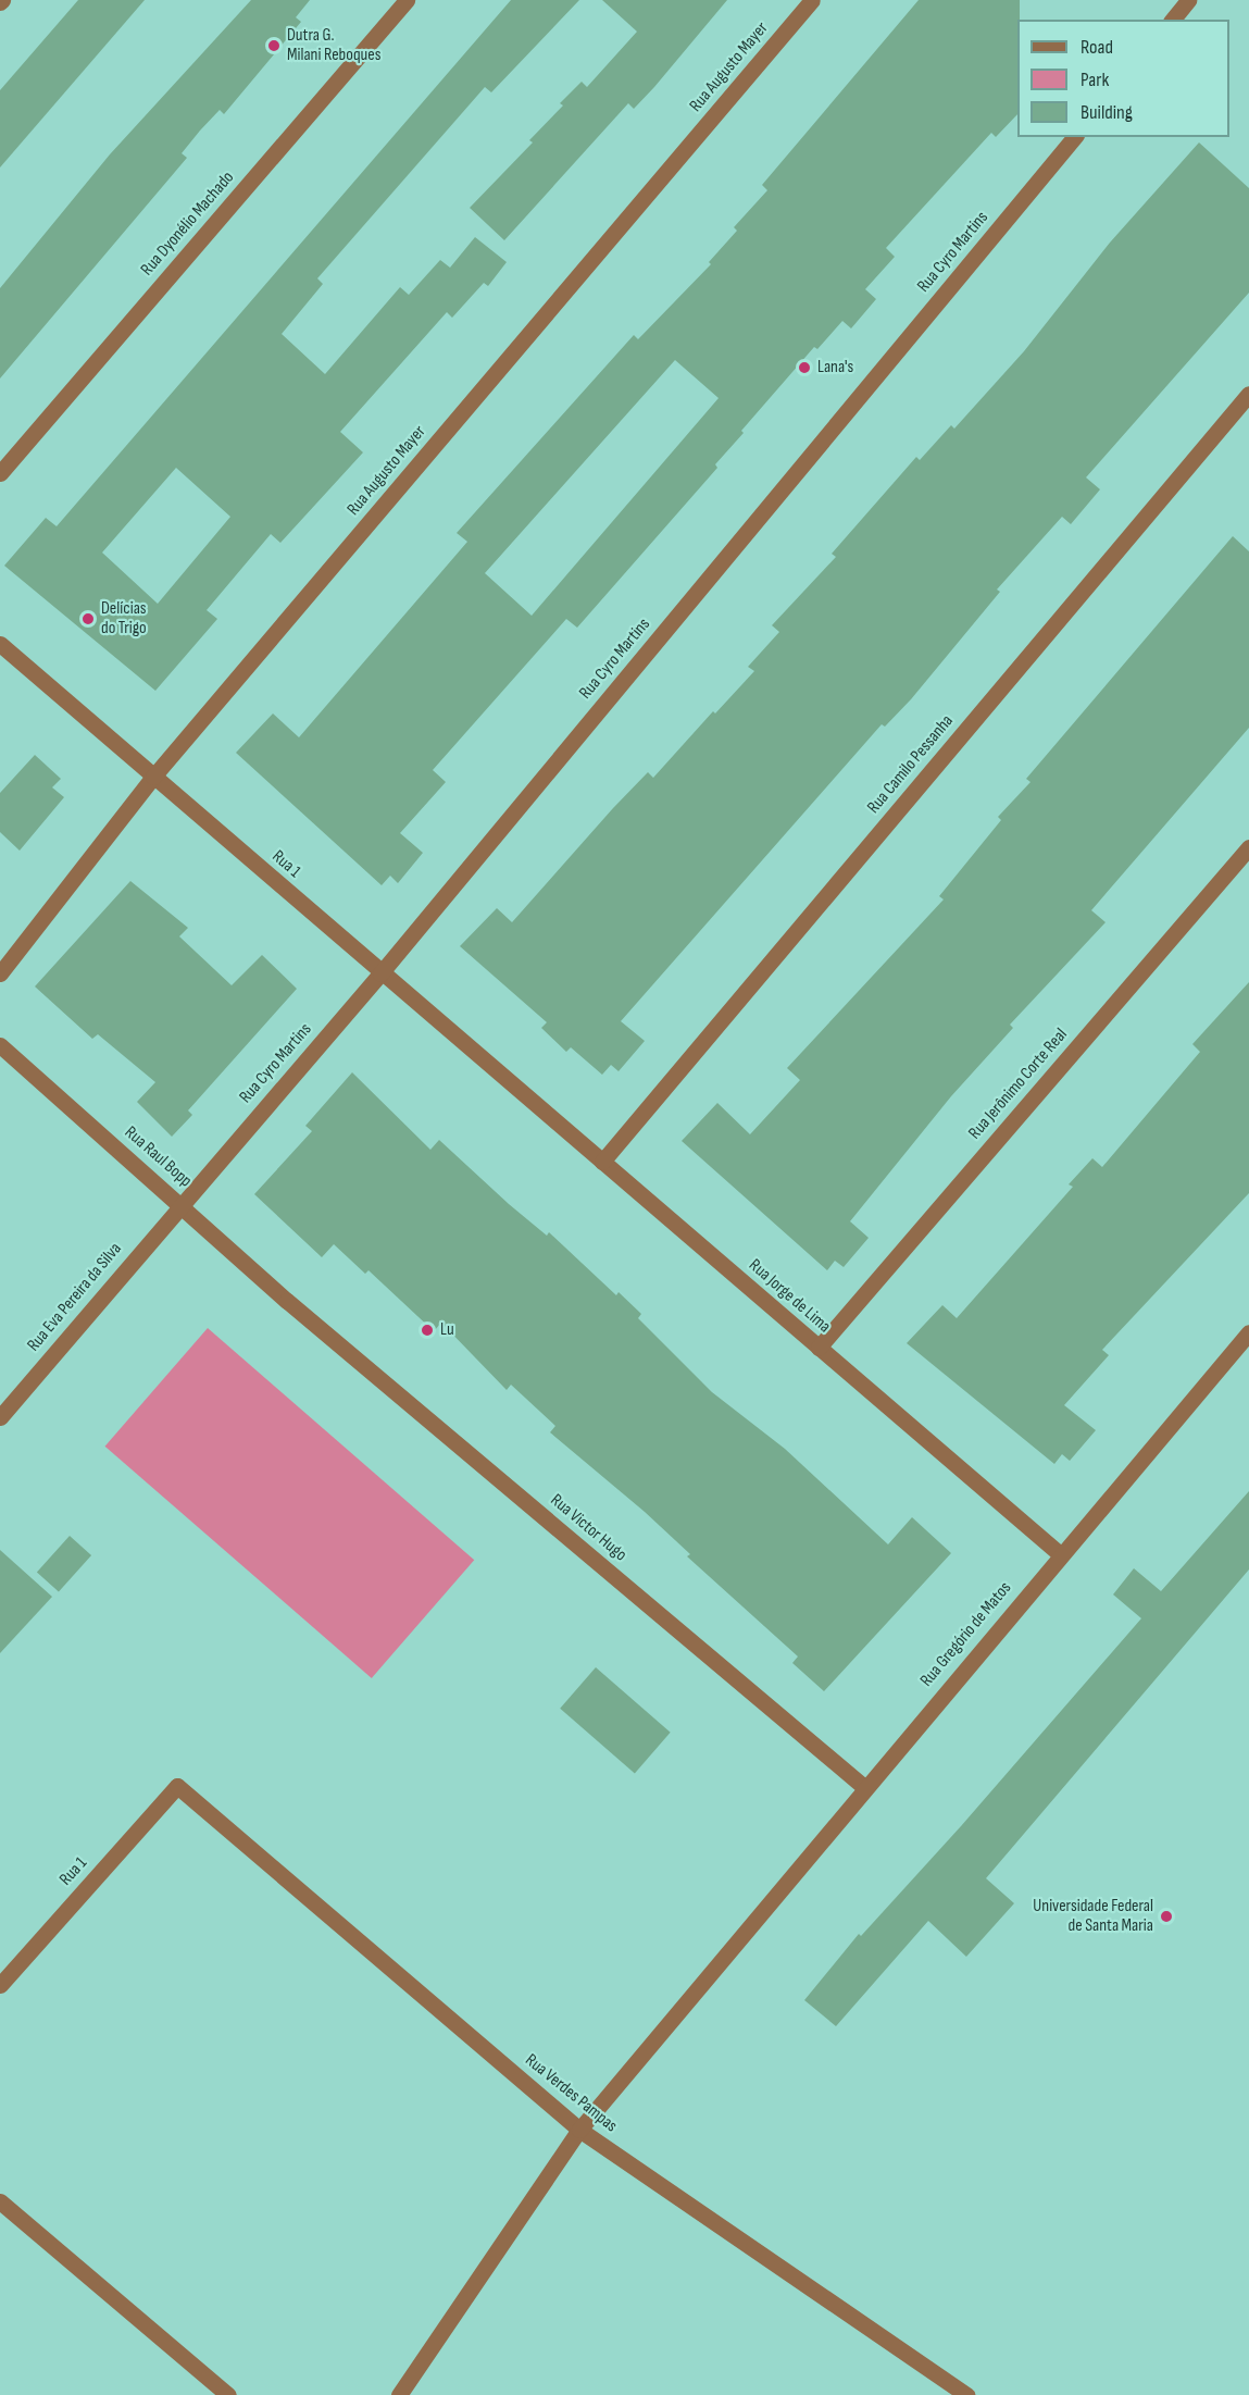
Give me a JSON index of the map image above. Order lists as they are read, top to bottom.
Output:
{
  "streets": {
    "street": [
      "Rua Augusto Mayer",
      "Rua Dyonélio Machado",
      "Rua Cyro Martins",
      "Rua Camilo Pessanha",
      "Rua 1",
      "Rua Jerônimo Corte Real",
      "Rua Raul Bopp",
      "Rua Jorge de Lima",
      "Rua Eva Pereira da Silva",
      "Rua Victor Hugo",
      "Rua Gregório de Matos",
      "Rua Verdes Pampas"
    ]
  },
  "crossings": [
    ["Rua Augusto Mayer", "Rua 1"],
    ["Rua Cyro Martins", "Rua 1"],
    ["Rua Cyro Martins", "Rua Raul Bopp"],
    ["Rua Cyro Martins", "Rua Eva Pereira da Silva"],
    ["Rua Camilo Pessanha", "Rua Jorge de Lima"],
    ["Rua 1", "Rua Jorge de Lima"],
    ["Rua 1", "Rua Verdes Pampas"],
    ["Rua Jerônimo Corte Real", "Rua Jorge de Lima"],
    ["Rua Raul Bopp", "Rua Eva Pereira da Silva"],
    ["Rua Raul Bopp", "Rua Victor Hugo"],
    ["Rua Jorge de Lima", "Rua Gregório de Matos"],
    ["Rua Victor Hugo", "Rua Gregório de Matos"],
    ["Rua Gregório de Matos", "Rua Verdes Pampas"]
  ],
  "places": [
    "Dutra G. Milani Reboques",
    "Lana's",
    "Delícias do Trigo",
    "Lu",
    "Universidade Federal de Santa Maria"
  ],
  "legend": ["Road", "Park", "Building"]
}
